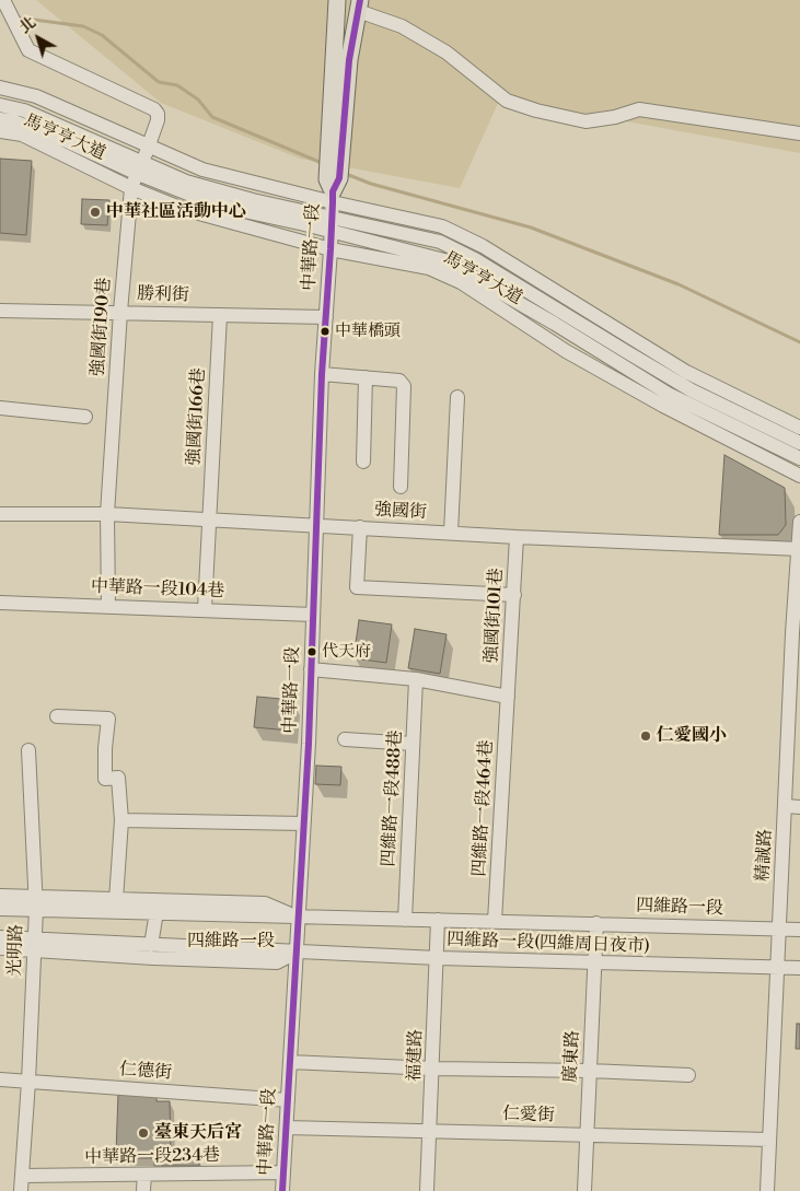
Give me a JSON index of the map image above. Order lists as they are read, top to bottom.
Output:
{
  "streets": {
    "street": [
      "馬亨亨大道",
      "中華路一段",
      "勝利街",
      "強國街190巷",
      "強國街166巷",
      "強國街",
      "中華路一段104巷",
      "強國街101巷",
      "四維路一段488巷",
      "四維路一段464巷",
      "精誠路",
      "四維路一段",
      "四維路一段(四維周日夜市)",
      "光明路",
      "福建路",
      "廣東路",
      "仁德街",
      "仁愛街",
      "中華路一段234巷"
    ]
  },
  "crossings": [
    ["馬亨亨大道", "中華路一段"],
    ["馬亨亨大道", "強國街190巷"],
    ["中華路一段", "勝利街"],
    ["中華路一段", "強國街"],
    ["中華路一段", "中華路一段104巷"],
    ["中華路一段", "四維路一段"],
    ["中華路一段", "四維路一段(四維周日夜市)"],
    ["中華路一段", "仁德街"],
    ["中華路一段", "仁愛街"],
    ["中華路一段", "中華路一段234巷"],
    ["勝利街", "強國街190巷"],
    ["勝利街", "強國街166巷"],
    ["強國街190巷", "強國街"],
    ["強國街190巷", "中華路一段104巷"],
    ["強國街166巷", "強國街"],
    ["強國街166巷", "中華路一段104巷"],
    ["強國街", "強國街101巷"],
    ["強國街", "精誠路"],
    ["強國街101巷", "四維路一段464巷"],
    ["四維路一段488巷", "四維路一段"],
    ["四維路一段464巷", "四維路一段"],
    ["精誠路", "四維路一段"],
    ["精誠路", "四維路一段(四維周日夜市)"],
    ["精誠路", "仁愛街"],
    ["四維路一段", "四維路一段(四維周日夜市)"],
    ["四維路一段", "光明路"],
    ["四維路一段", "福建路"],
    ["四維路一段", "廣東路"],
    ["四維路一段(四維周日夜市)", "福建路"],
    ["四維路一段(四維周日夜市)", "廣東路"],
    ["光明路", "仁德街"],
    ["光明路", "中華路一段234巷"],
    ["福建路", "仁愛街"],
    ["廣東路", "仁愛街"]
  ],
  "places": [
    "中華社區活動中心",
    "中華橋頭",
    "代天府",
    "仁愛國小",
    "臺東天后宮"
  ],
  "north": "top left"
}
